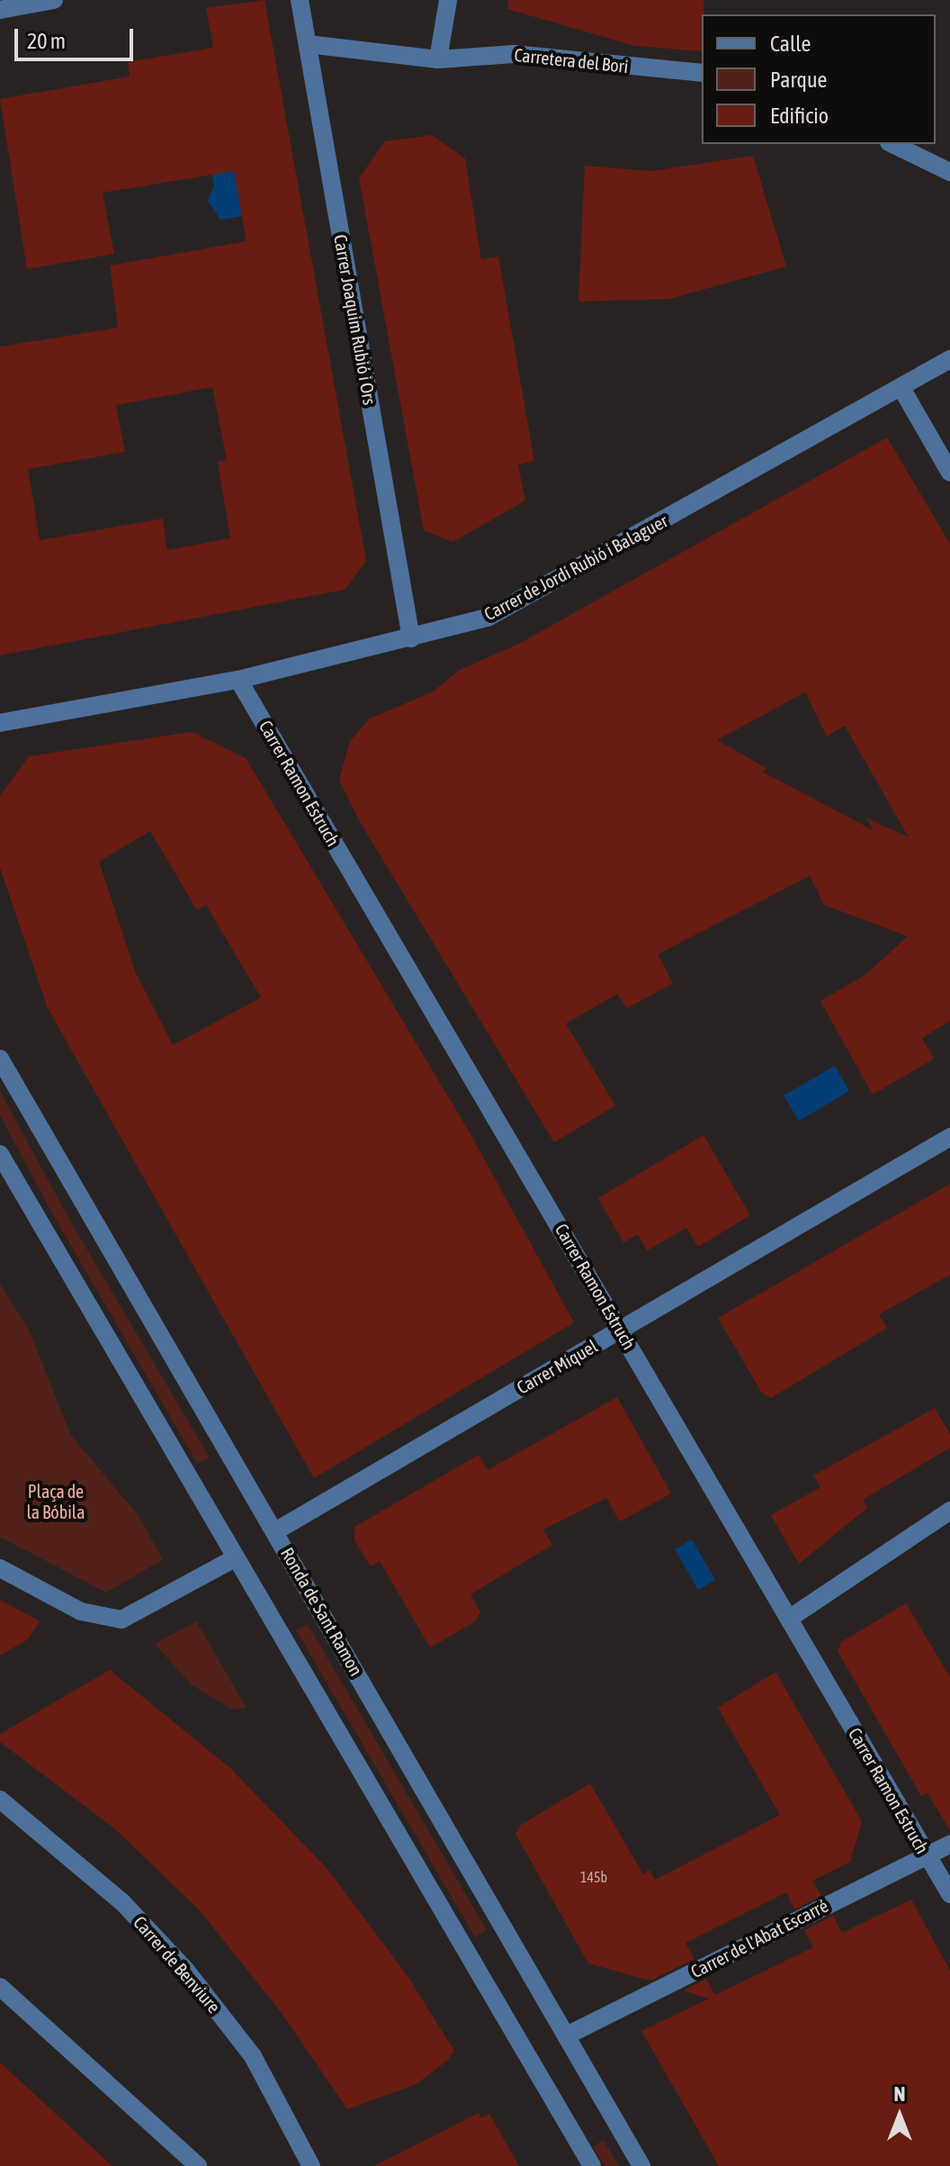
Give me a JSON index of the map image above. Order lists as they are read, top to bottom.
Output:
{
  "streets": {
    "street": [
      "Carretera del Bori",
      "Carrer Joaquim Rubió i Ors",
      "Carrer de Jordi Rubió i Balaguer",
      "Carrer Ramon Estruch",
      "Carrer Miquel",
      "Ronda de Sant Ramon",
      "Carrer de l'Abat Escarré",
      "Carrer de Benviure"
    ]
  },
  "crossings": [
    ["Carretera del Bori", "Carrer Joaquim Rubió i Ors"],
    ["Carrer Joaquim Rubió i Ors", "Carrer de Jordi Rubió i Balaguer"],
    ["Carrer de Jordi Rubió i Balaguer", "Carrer Ramon Estruch"],
    ["Carrer Ramon Estruch", "Carrer Miquel"],
    ["Carrer Ramon Estruch", "Carrer de l'Abat Escarré"],
    ["Carrer Miquel", "Ronda de Sant Ramon"],
    ["Ronda de Sant Ramon", "Carrer de l'Abat Escarré"]
  ],
  "parks": ["Plaça de la Bóbila"],
  "house_numbers": ["145b"],
  "legend": ["Calle", "Parque", "Edificio"],
  "scale_bar": "20 m",
  "north": "top"
}
